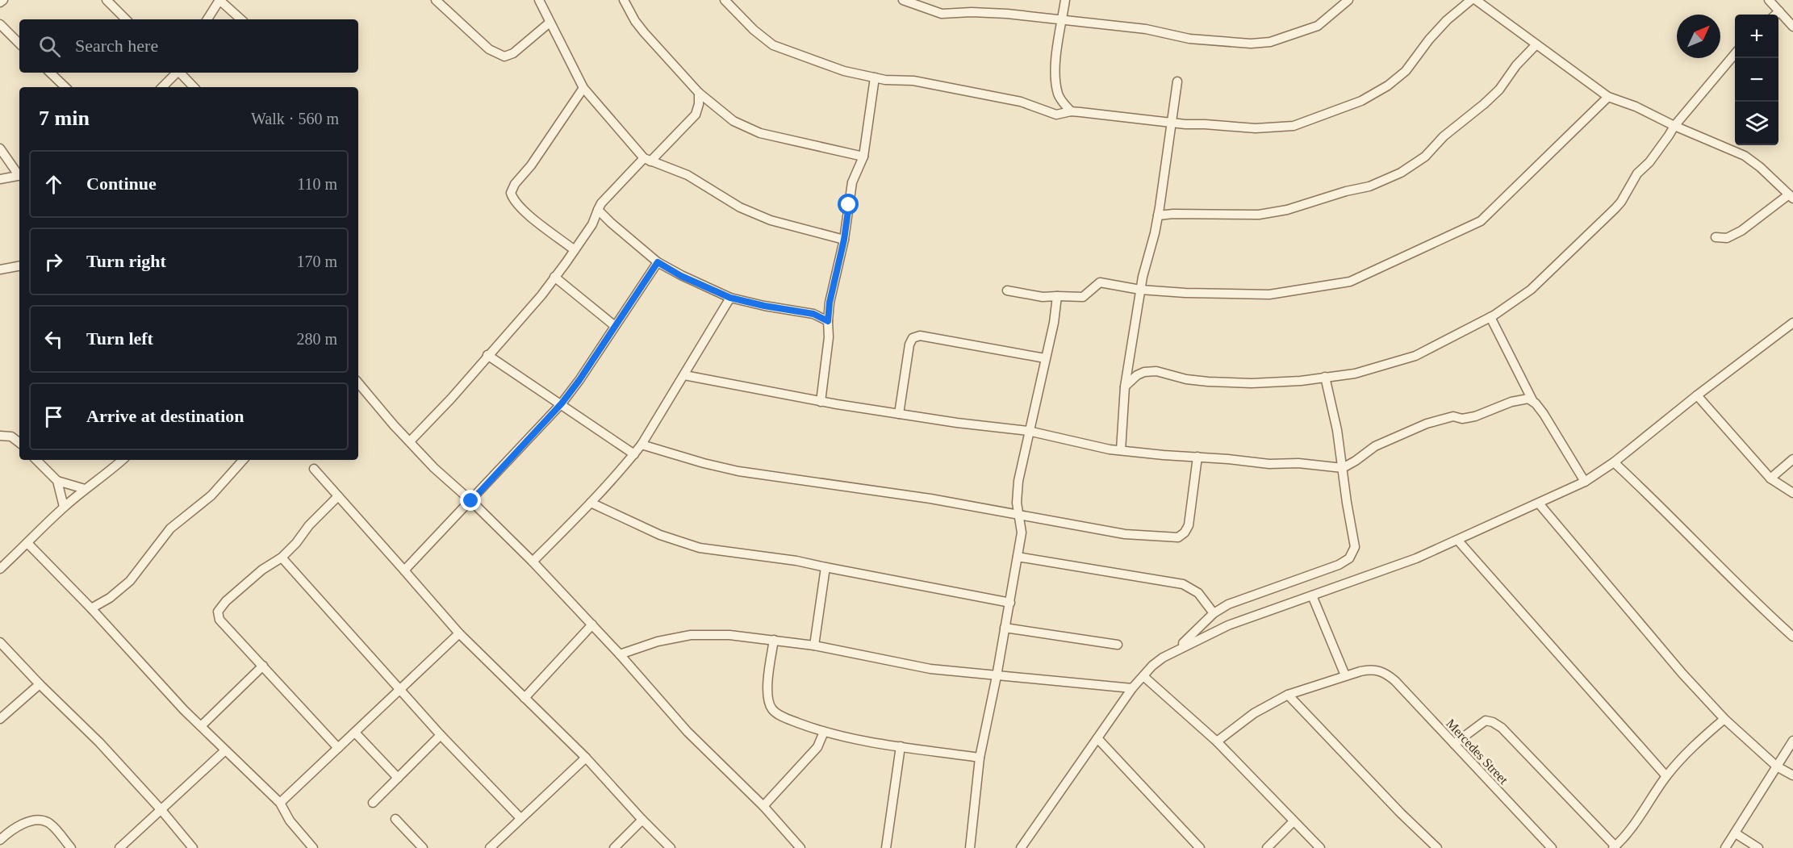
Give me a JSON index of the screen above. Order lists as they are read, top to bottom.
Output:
{
  "streets": {
    "street": ["Mercedes Street"]
  },
  "north": "top right",
  "page": {
    "map_buttons": ["+", "−"],
    "search": "Search here",
    "heading": ["7 min", "Walk · 560 m"],
    "list": [
      ["Continue", "110 m"],
      ["Turn right", "170 m"],
      ["Turn left", "280 m"],
      "Arrive at destination"
    ]
  }
}
